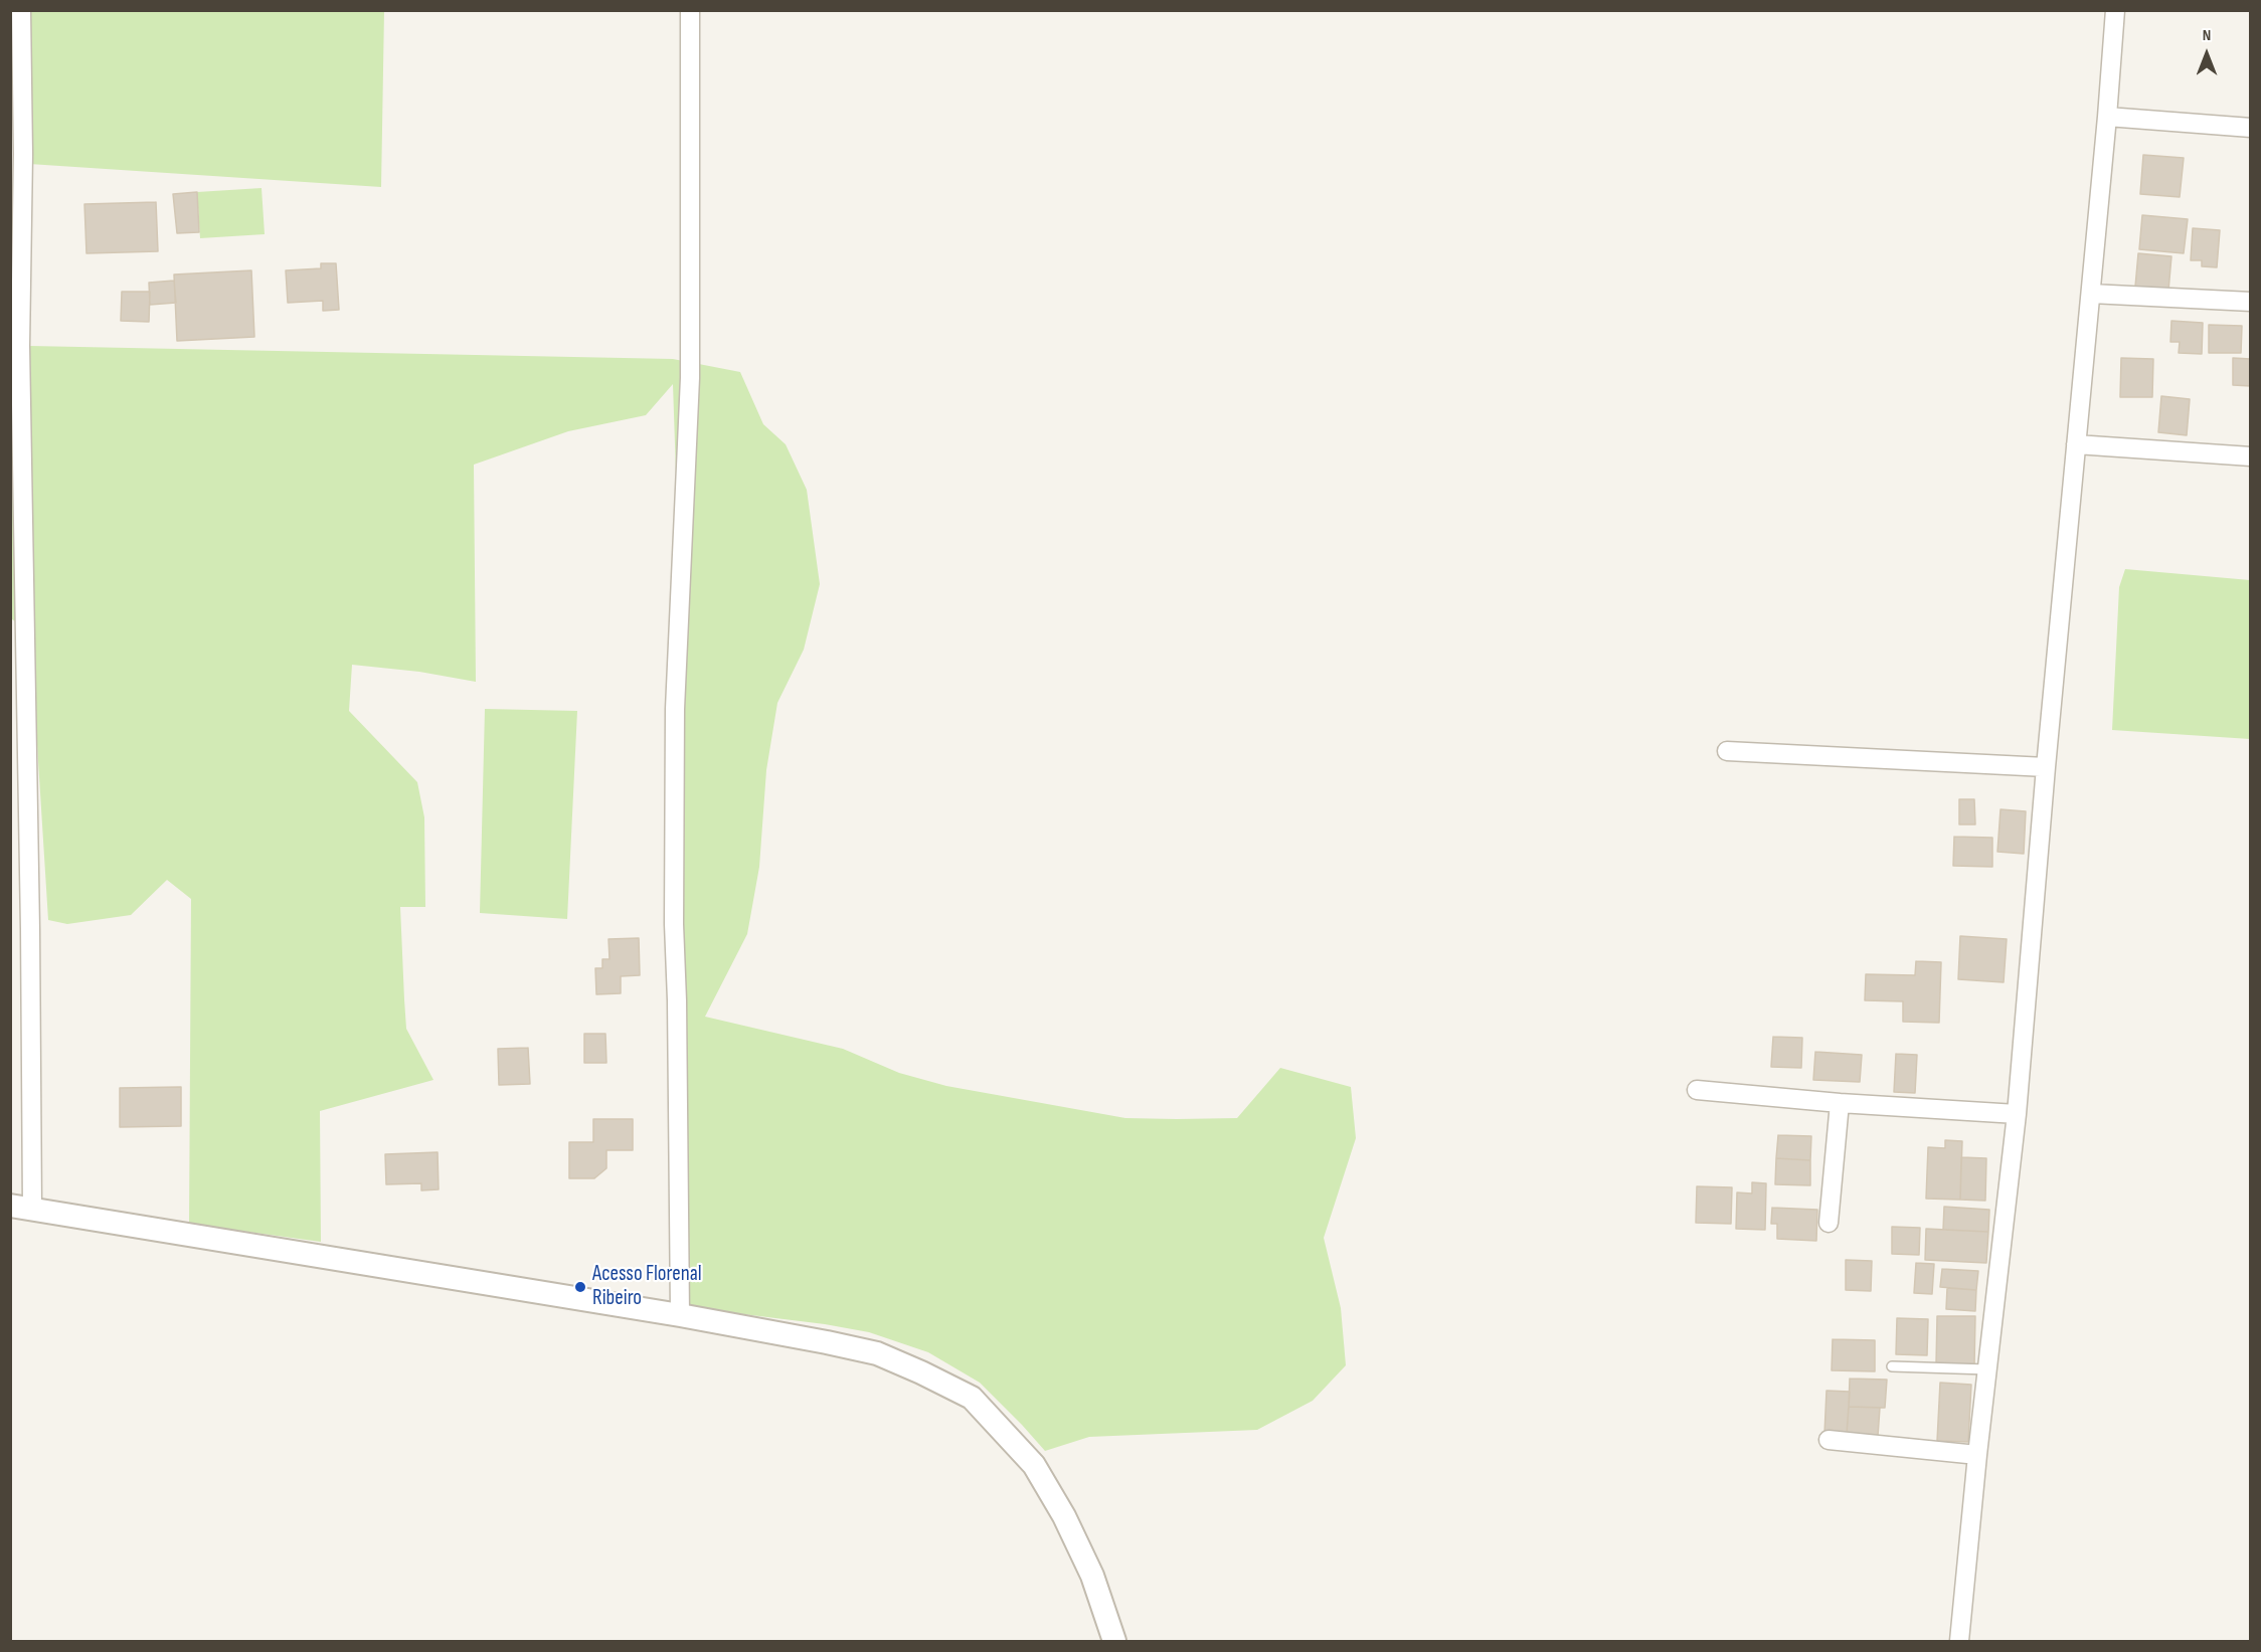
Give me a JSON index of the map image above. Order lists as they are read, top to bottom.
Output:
{
  "places": ["Acesso Florenal Ribeiro"],
  "north": "top"
}
